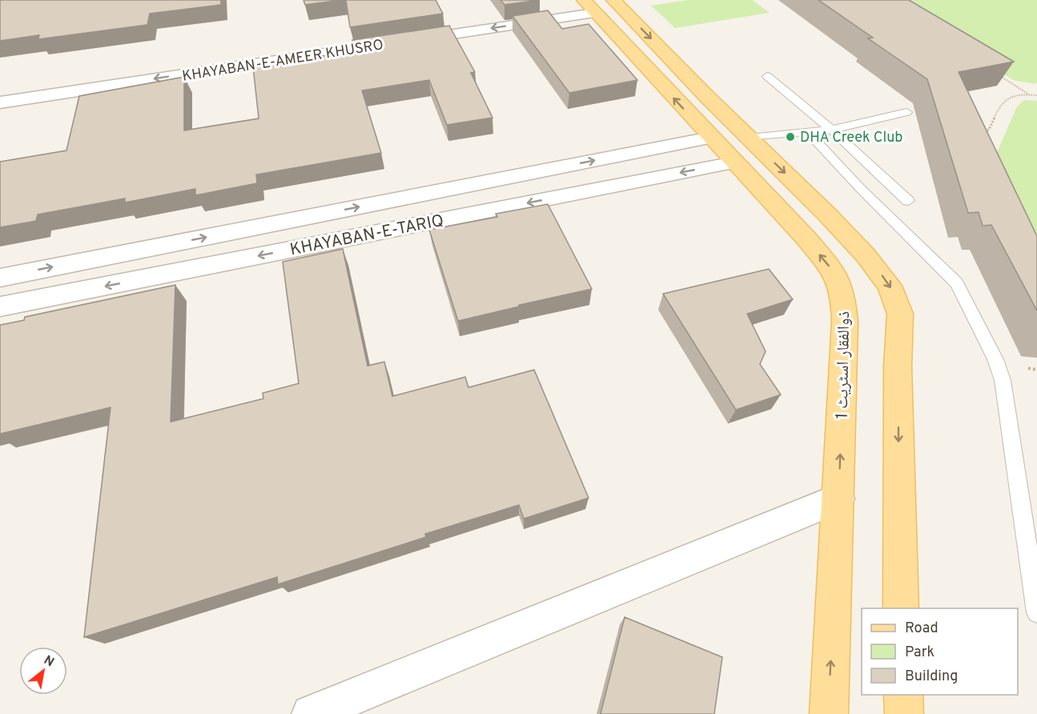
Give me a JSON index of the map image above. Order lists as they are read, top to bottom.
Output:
{
  "streets": {
    "main road": ["ذوالفقار اسٹریٹ 1"],
    "street": ["KHAYABAN-E-AMEER KHUSRO", "KHAYABAN-E-TARIQ"]
  },
  "crossings": [
    ["KHAYABAN-E-AMEER KHUSRO", "ذوالفقار اسٹریٹ 1"],
    ["KHAYABAN-E-TARIQ", "ذوالفقار اسٹریٹ 1"]
  ],
  "places": ["DHA Creek Club"],
  "legend": ["Road", "Park", "Building"],
  "north": "top right"
}
